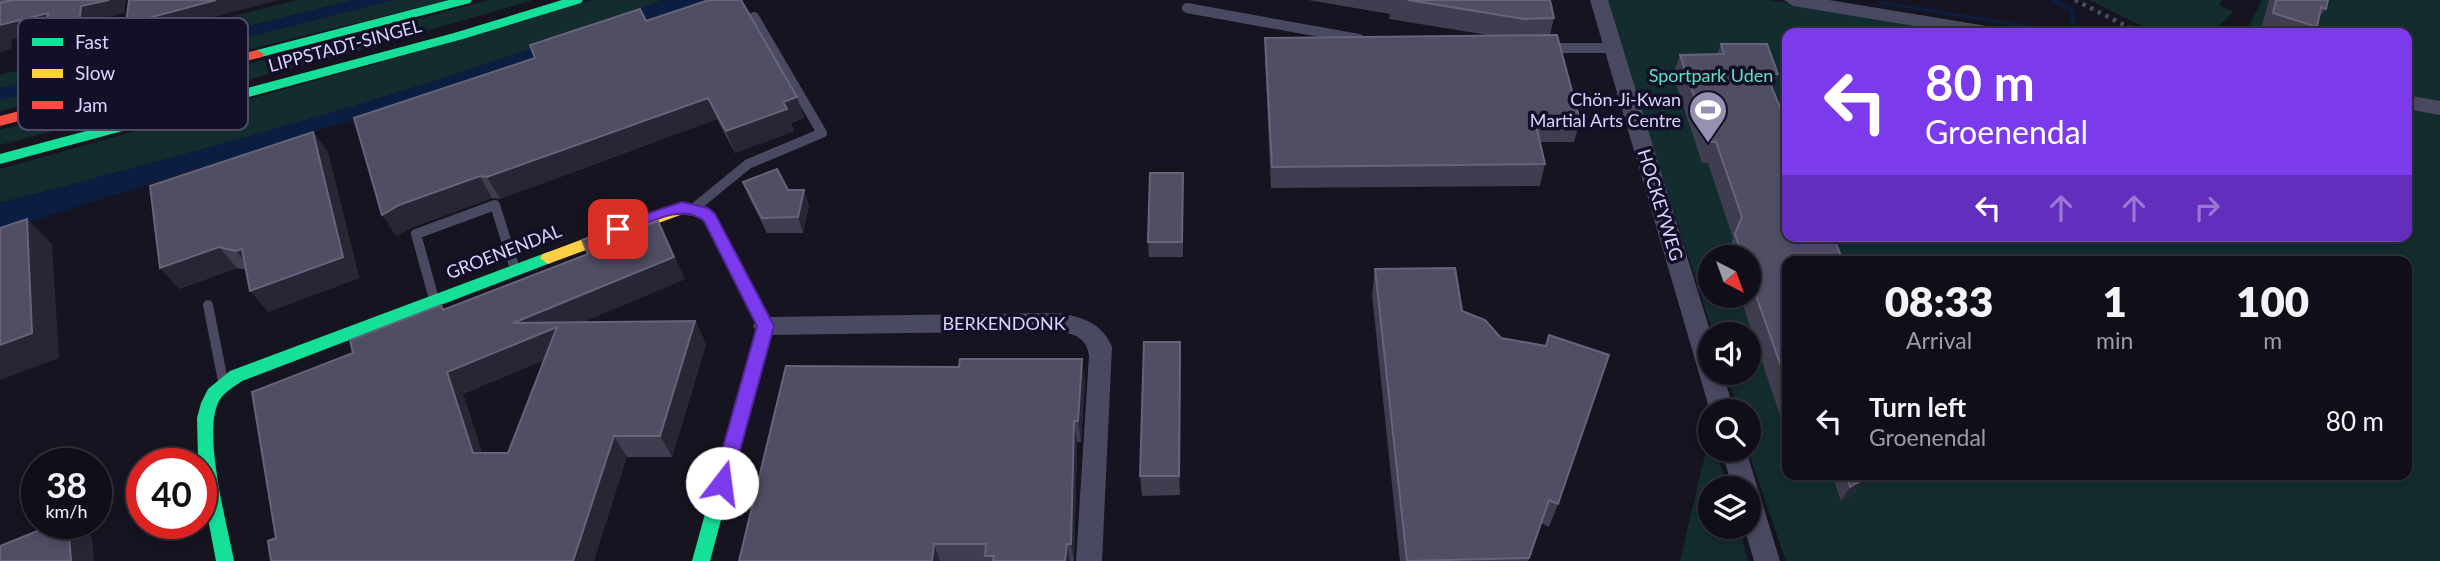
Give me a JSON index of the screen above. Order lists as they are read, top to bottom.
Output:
{
  "streets": {
    "street": [
      "LIPPSTADT-SINGEL",
      "HOCKEYWEG",
      "GROENENDAL",
      "BERKENDONK"
    ]
  },
  "parks": ["Sportpark Uden"],
  "places": {
    "sports": ["Chön-Ji-Kwan Martial Arts Centre"]
  },
  "legend": ["Fast", "Slow", "Jam"],
  "north": "bottom right",
  "page": {
    "turn": ["80 m", "Groenendal"],
    "eta": [
      "08:33",
      "Arrival",
      "1",
      "min",
      "100",
      "m"
    ],
    "list": [
      {
        "name": "Turn left",
        "note": "Groenendal",
        "value": "80 m"
      }
    ],
    "speed": "38 km/h",
    "limit": "40"
  }
}
